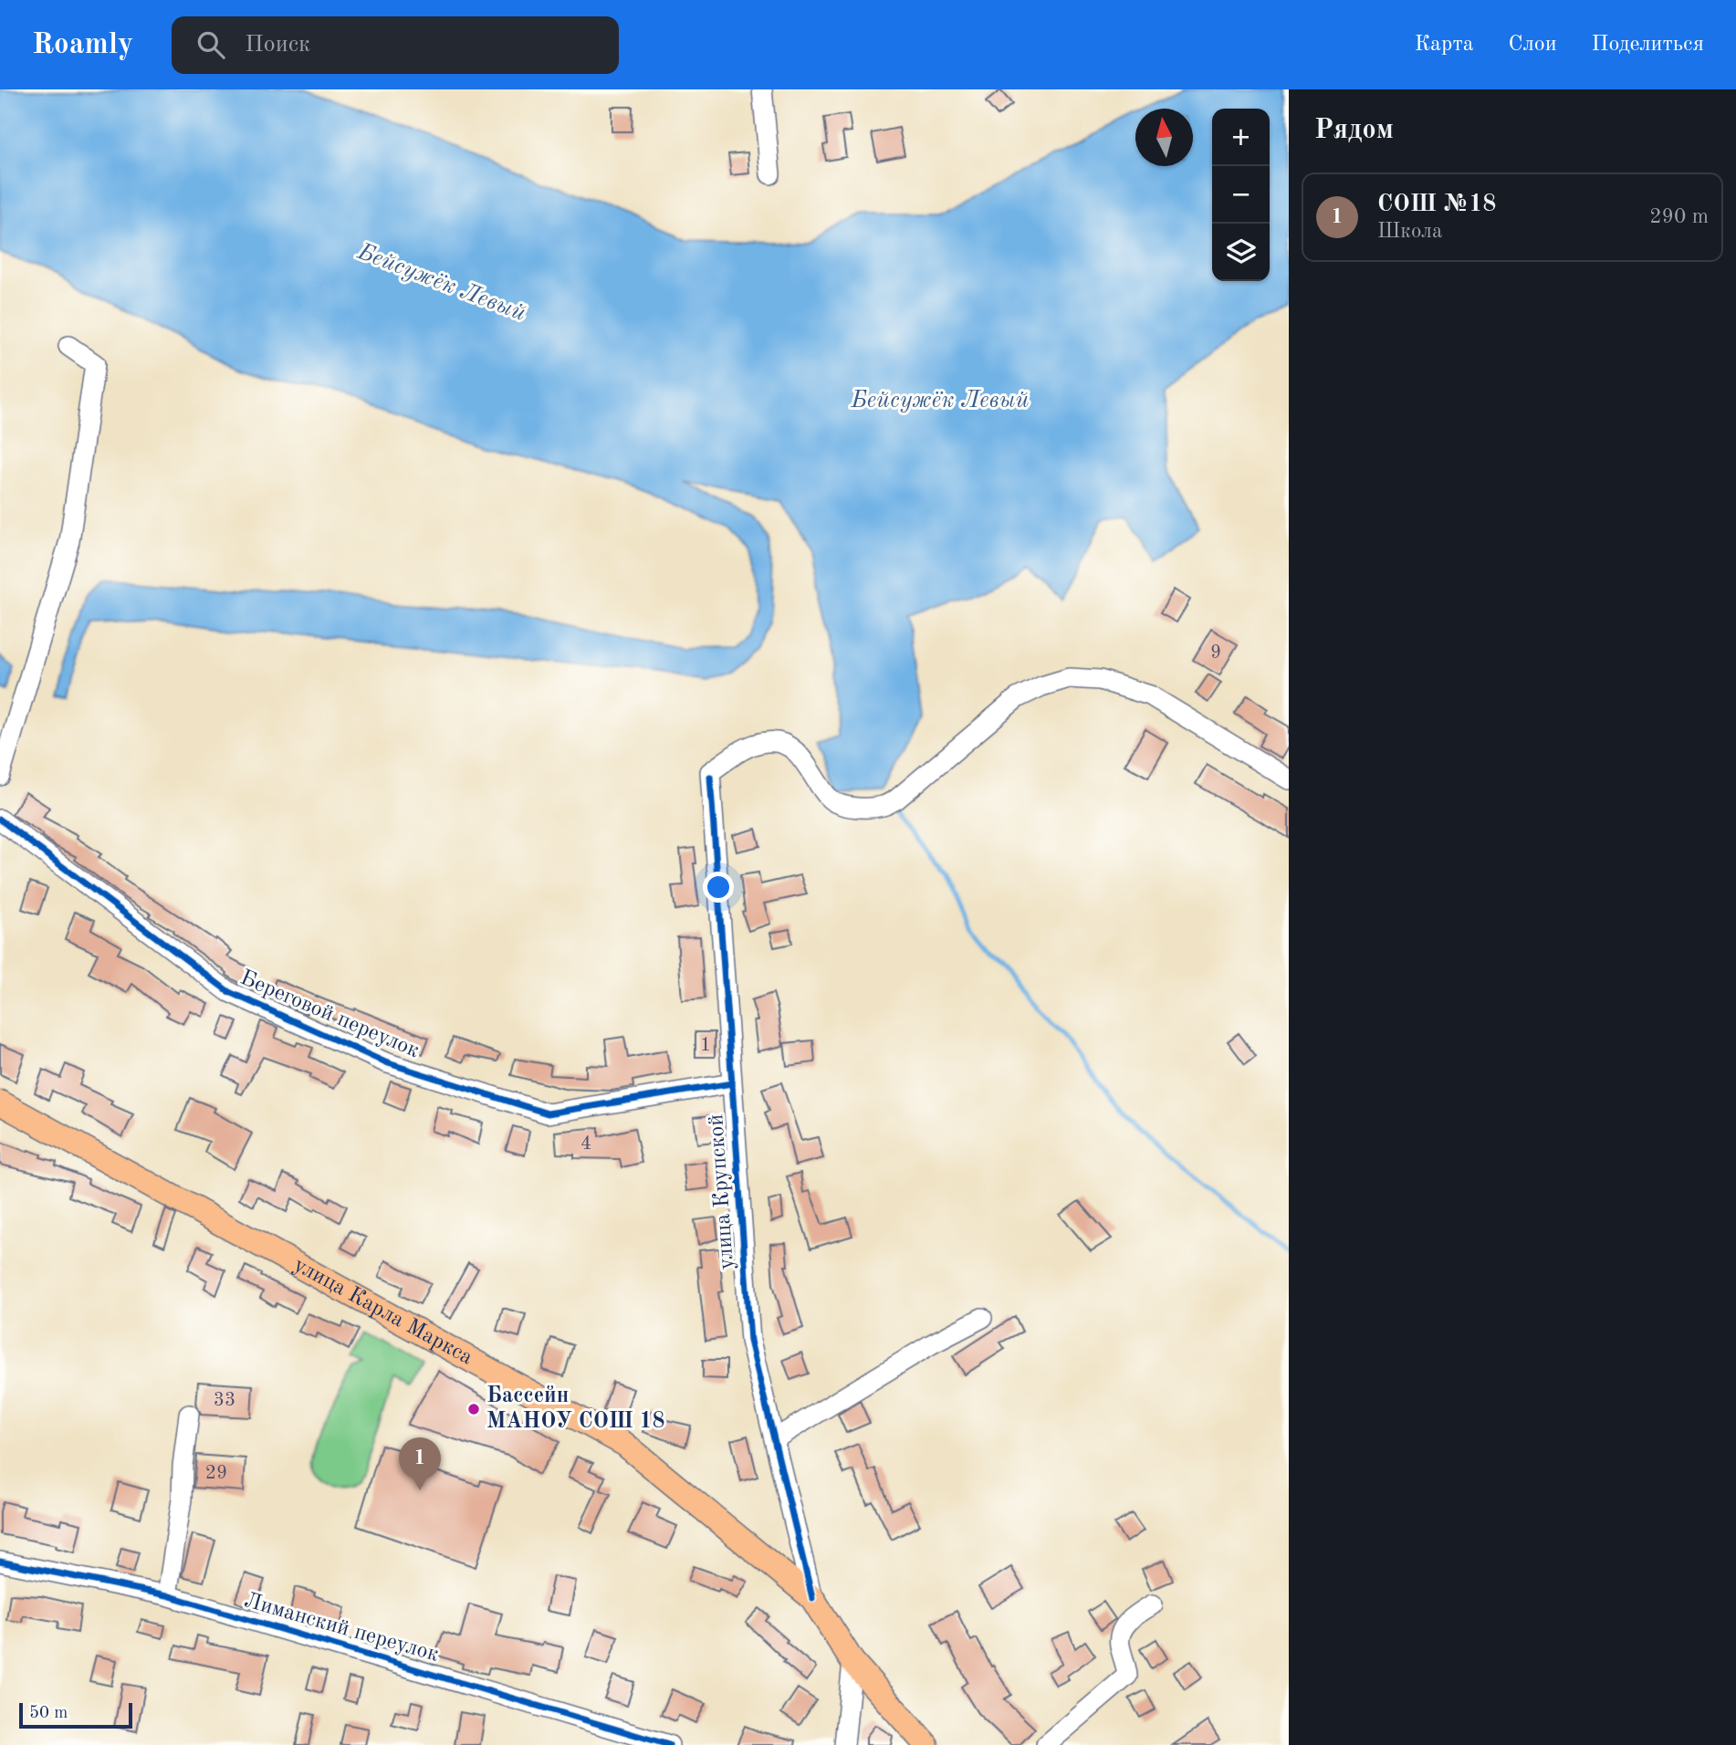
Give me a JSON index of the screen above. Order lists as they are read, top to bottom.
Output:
{
  "streets": {
    "main road": ["улица Карла Маркса"],
    "street": ["Береговой переулок", "улица Крупской", "Лиманский переулок"]
  },
  "crossings": [
    ["Береговой переулок", "улица Крупской"],
    ["улица Крупской", "улица Карла Маркса"]
  ],
  "water": ["Бейсужёк Левый"],
  "places": ["Бассейн МАНОУ СОШ 18"],
  "house_numbers": [
    "9",
    "1",
    "4",
    "33",
    "29"
  ],
  "scale_bar": "50 m",
  "north": "top",
  "page": {
    "header": "Roamly",
    "search": "Поиск",
    "nav": ["Карта", "Слои", "Поделиться"],
    "heading": "Рядом",
    "map_buttons": ["+", "−"],
    "list": [
      {
        "mark": "1",
        "name": "СОШ №18",
        "note": "Школа",
        "value": "290 m"
      }
    ],
    "pins": "1",
    "scale": "50 m"
  }
}
